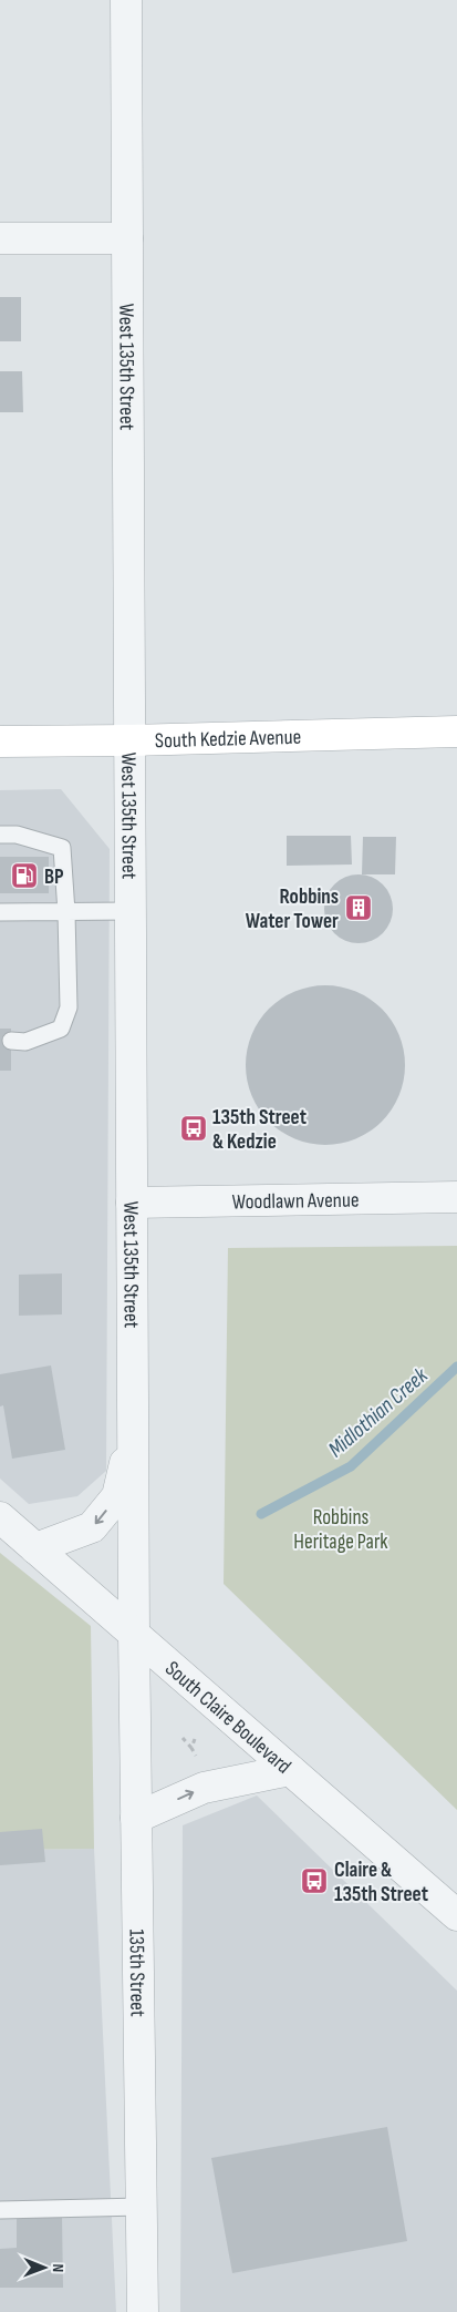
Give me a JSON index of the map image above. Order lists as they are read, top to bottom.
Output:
{
  "streets": {
    "main road": ["South Kedzie Avenue"],
    "street": [
      "West 135th Street",
      "Woodlawn Avenue",
      "South Claire Boulevard",
      "135th Street"
    ]
  },
  "crossings": [
    ["West 135th Street", "South Kedzie Avenue"],
    ["West 135th Street", "Woodlawn Avenue"],
    ["West 135th Street", "South Claire Boulevard"],
    ["West 135th Street", "135th Street"],
    ["South Claire Boulevard", "135th Street"]
  ],
  "water": ["Midlothian Creek"],
  "parks": ["Robbins Heritage Park"],
  "places": {
    "fuel station": ["BP"],
    "building": ["Robbins Water Tower"],
    "bus stop": ["135th Street & Kedzie", "Claire & 135th Street"]
  },
  "north": "right"
}
